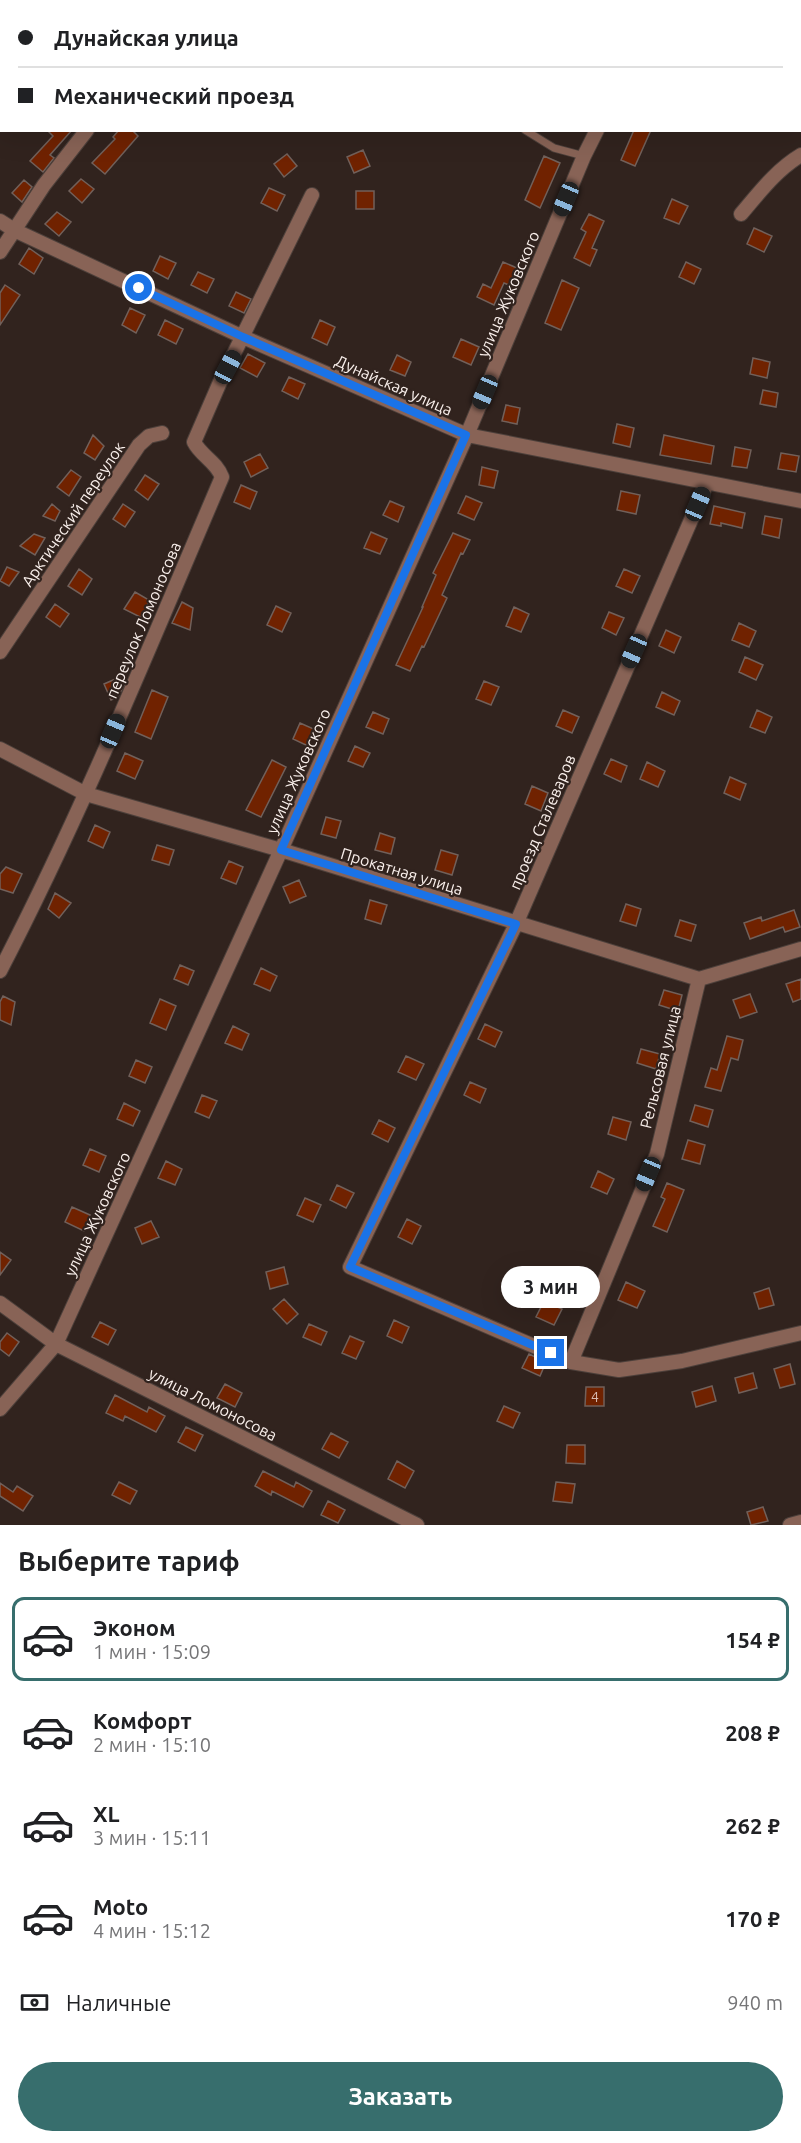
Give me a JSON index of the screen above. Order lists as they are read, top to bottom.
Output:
{
  "streets": {
    "street": [
      "улица Жуковского",
      "Дунайская улица",
      "Арктический переулок",
      "переулок Ломоносова",
      "проезд Сталеваров",
      "Прокатная улица",
      "Рельсовая улица",
      "улица Ломоносова"
    ]
  },
  "crossings": [
    ["улица Жуковского", "Дунайская улица"],
    ["улица Жуковского", "Прокатная улица"],
    ["улица Жуковского", "улица Ломоносова"],
    ["Дунайская улица", "переулок Ломоносова"],
    ["Дунайская улица", "проезд Сталеваров"],
    ["переулок Ломоносова", "Прокатная улица"],
    ["проезд Сталеваров", "Прокатная улица"],
    ["проезд Сталеваров", "Рельсовая улица"],
    ["Прокатная улица", "Рельсовая улица"]
  ],
  "house_numbers": ["4"],
  "page": {
    "banner": ["Дунайская улица", "Механический проезд"],
    "bubble": "3 мин",
    "heading": "Выберите тариф",
    "list": [
      {
        "name": "Эконом",
        "note": "1 мин · 15:09",
        "value": "154 ₽"
      },
      {
        "name": "Комфорт",
        "note": "2 мин · 15:10",
        "value": "208 ₽"
      },
      {
        "name": "XL",
        "note": "3 мин · 15:11",
        "value": "262 ₽"
      },
      {
        "name": "Moto",
        "note": "4 мин · 15:12",
        "value": "170 ₽"
      }
    ],
    "pay": ["Наличные", "940 m"],
    "buttons": "Заказать"
  }
}
